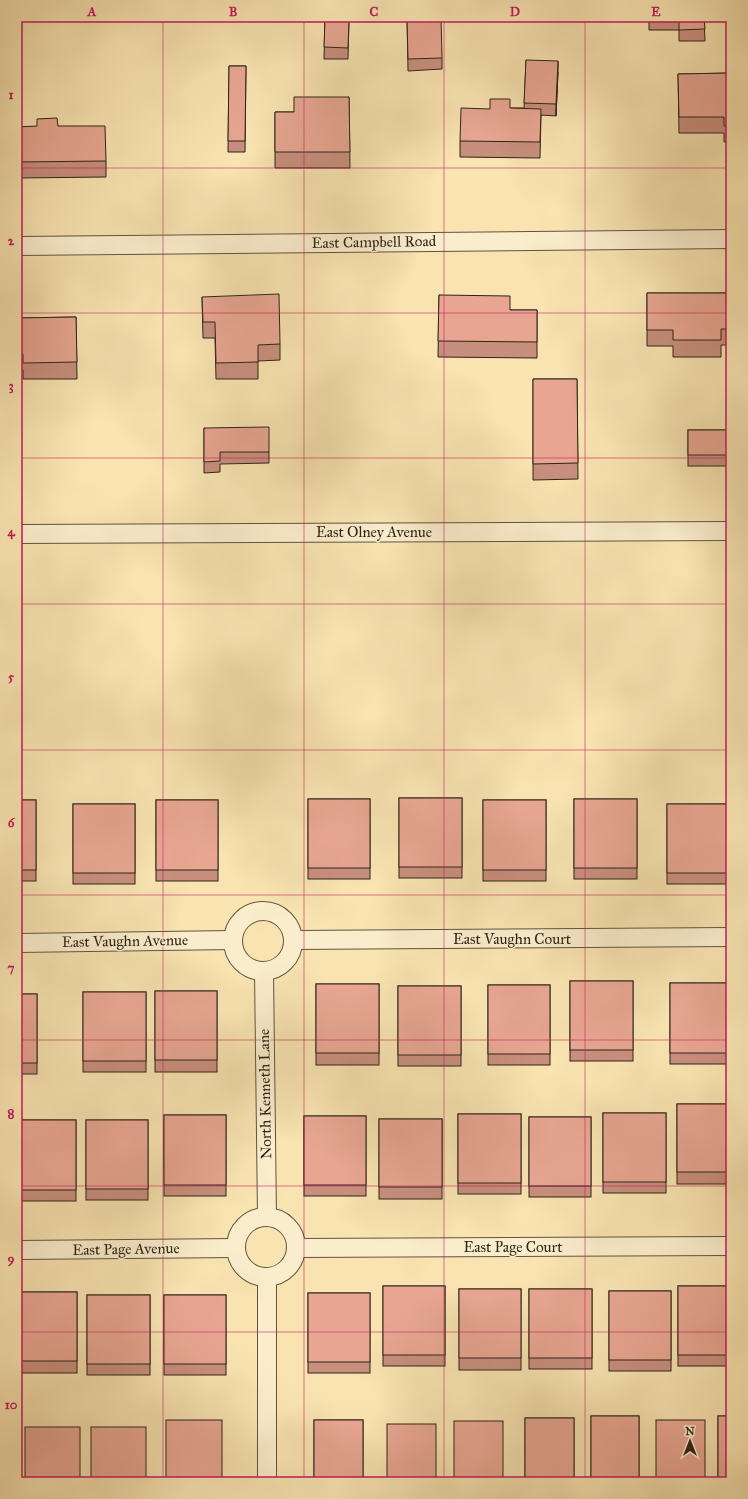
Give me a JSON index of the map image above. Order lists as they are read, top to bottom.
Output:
{
  "streets": {
    "street": [
      "East Campbell Road",
      "East Olney Avenue",
      "East Vaughn Court",
      "East Vaughn Avenue",
      "North Kenneth Lane",
      "East Page Court",
      "East Page Avenue"
    ]
  },
  "crossings": [
    ["East Vaughn Court", "East Vaughn Avenue"],
    ["East Vaughn Court", "North Kenneth Lane"],
    ["East Vaughn Avenue", "North Kenneth Lane"],
    ["North Kenneth Lane", "East Page Court"],
    ["North Kenneth Lane", "East Page Avenue"],
    ["East Page Court", "East Page Avenue"]
  ],
  "north": "top",
  "grid": {
    "columns": [
      "A",
      "B",
      "C",
      "D",
      "E"
    ],
    "rows": [
      "1",
      "2",
      "3",
      "4",
      "5",
      "6",
      "7",
      "8",
      "9",
      "10"
    ]
  }
}
